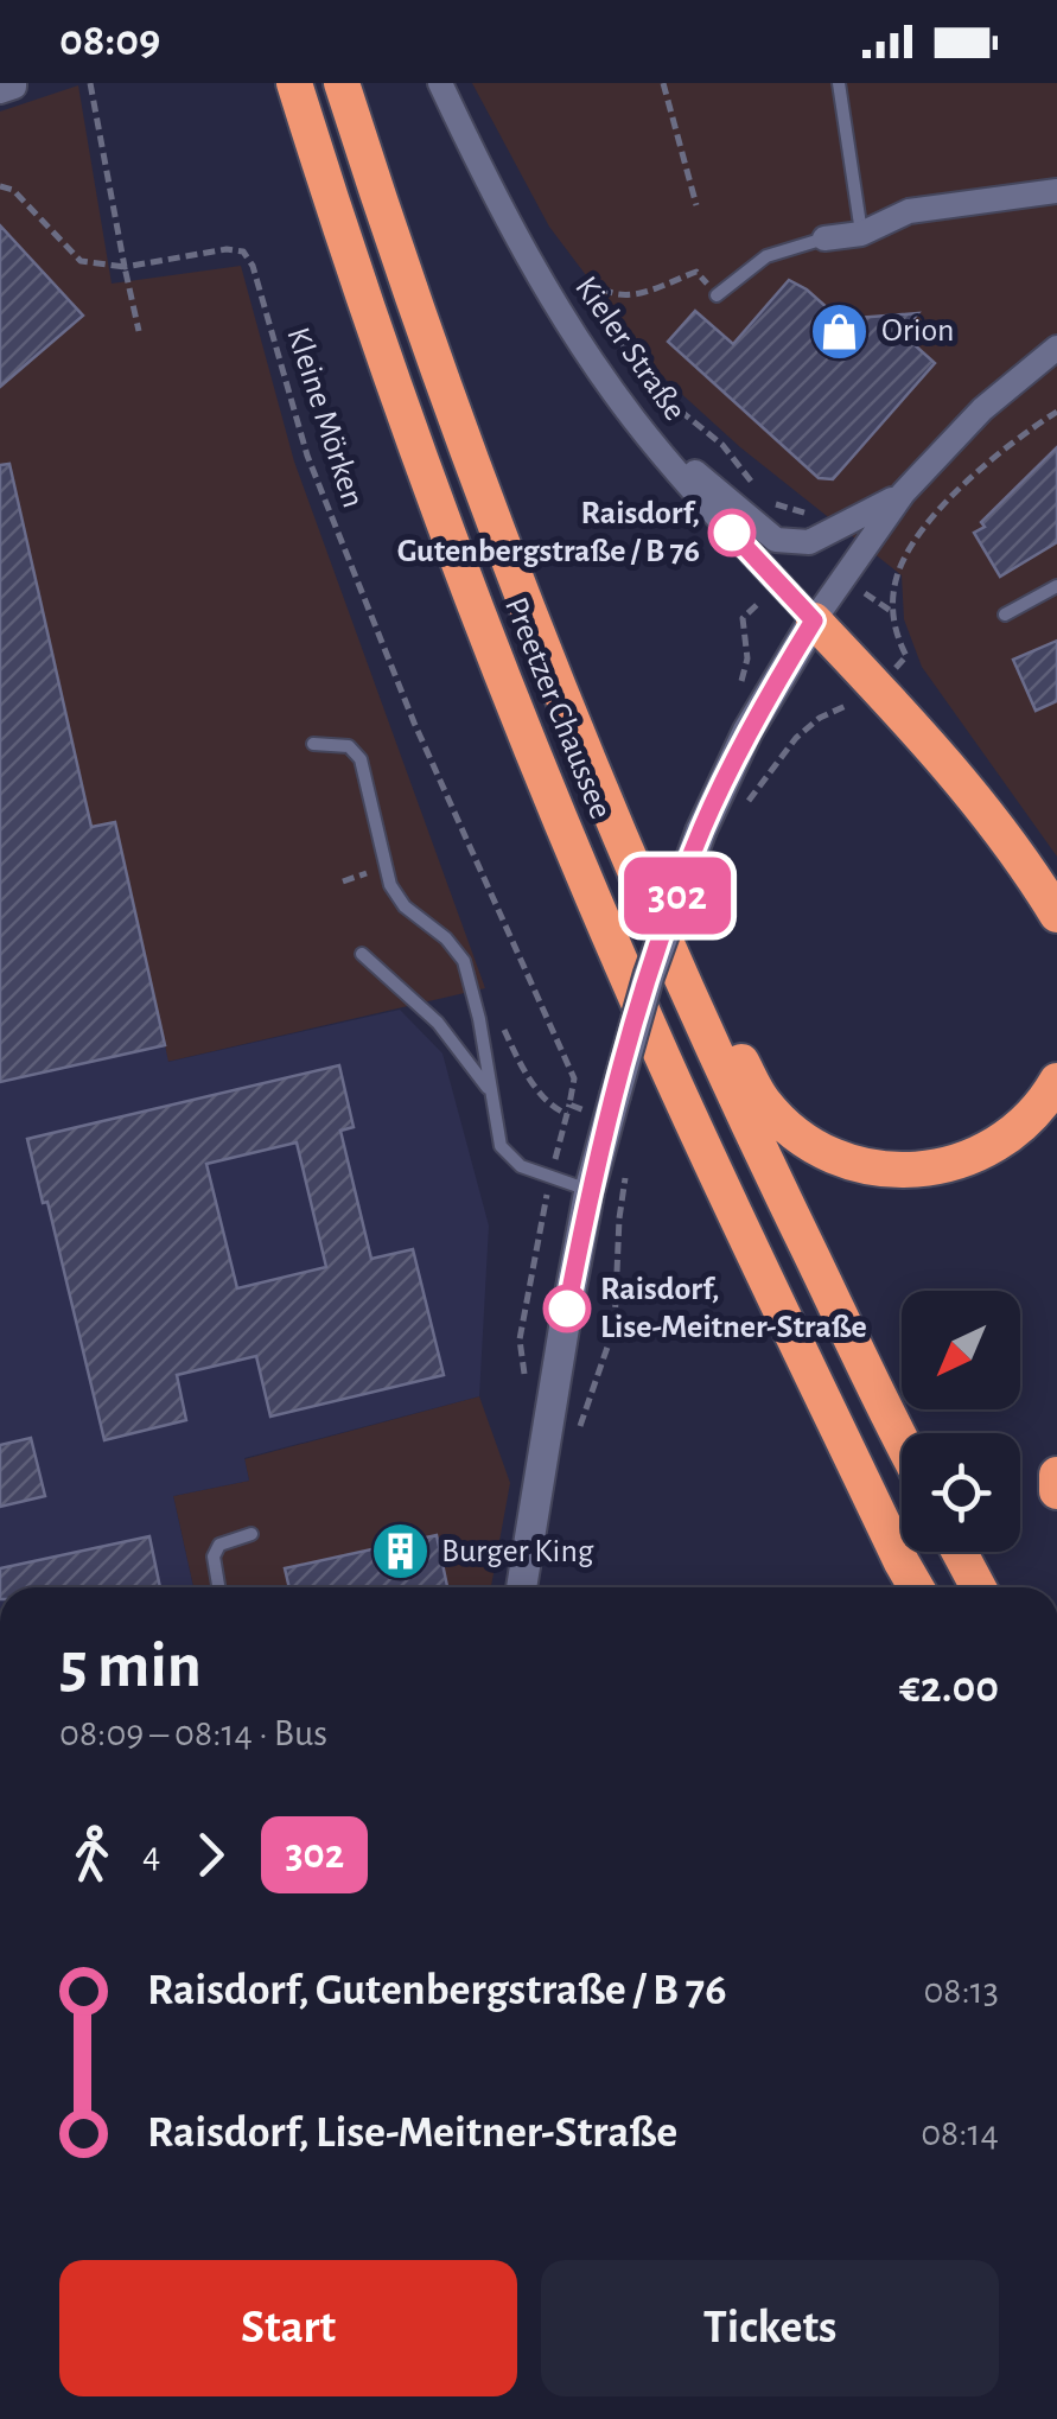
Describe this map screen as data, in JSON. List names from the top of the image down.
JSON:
{
  "streets": {
    "highway": ["Preetzer Chaussee"],
    "street": ["Kieler Straße"],
    "path": ["Kleine Mörken"]
  },
  "places": {
    "shop": ["Orion"],
    "other": ["Raisdorf, Gutenbergstraße / B 76", "Raisdorf, Lise-Meitner-Straße"],
    "building": ["Burger King"]
  },
  "lines": ["bus line 302"],
  "north": "bottom left",
  "page": {
    "status": "08:09",
    "on_map": "302",
    "heading": ["5 min", "08:09 – 08:14 · Bus", "€2.00"],
    "legs": ["4", "302"],
    "list": [
      {
        "name": "Raisdorf, Gutenbergstraße / B 76",
        "value": "08:13"
      },
      {
        "name": "Raisdorf, Lise-Meitner-Straße",
        "value": "08:14"
      }
    ],
    "buttons": ["Start", "Tickets"]
  }
}
